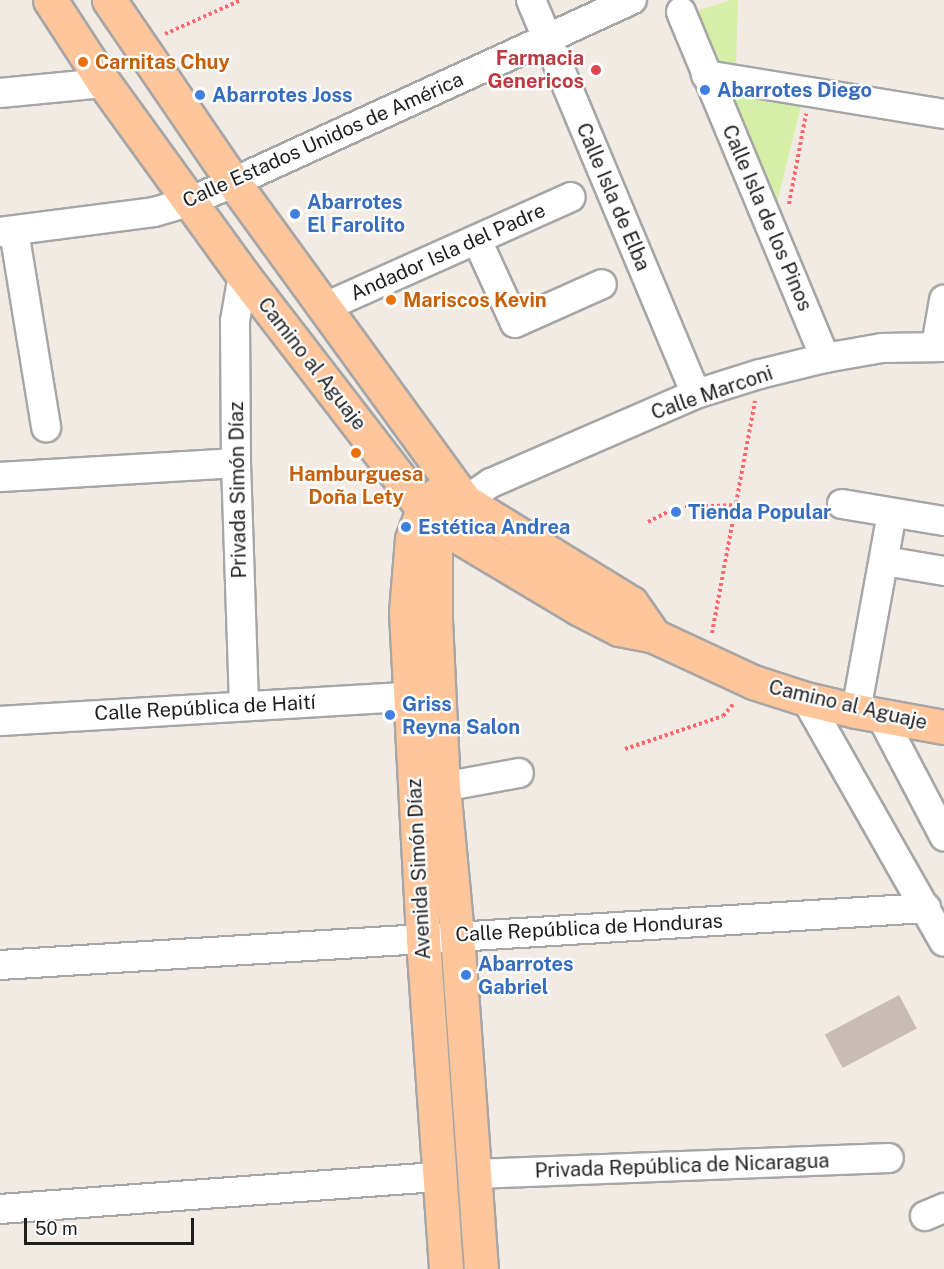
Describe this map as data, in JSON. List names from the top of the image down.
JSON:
{
  "streets": {
    "main road": ["Camino al Aguaje", "Avenida Simón Díaz"],
    "street": [
      "Calle Estados Unidos de América",
      "Calle Isla de Elba",
      "Calle Isla de los Pinos",
      "Andador Isla del Padre",
      "Calle Marconi",
      "Privada Simón Díaz",
      "Calle República de Haití",
      "Calle República de Honduras",
      "Privada República de Nicaragua"
    ]
  },
  "crossings": [
    ["Calle Estados Unidos de América", "Calle Isla de Elba"],
    ["Calle Estados Unidos de América", "Camino al Aguaje"],
    ["Calle Isla de Elba", "Calle Marconi"],
    ["Calle Isla de los Pinos", "Calle Marconi"],
    ["Andador Isla del Padre", "Camino al Aguaje"],
    ["Camino al Aguaje", "Calle Marconi"],
    ["Camino al Aguaje", "Privada Simón Díaz"],
    ["Camino al Aguaje", "Avenida Simón Díaz"],
    ["Calle Marconi", "Avenida Simón Díaz"],
    ["Privada Simón Díaz", "Calle República de Haití"],
    ["Calle República de Haití", "Avenida Simón Díaz"],
    ["Avenida Simón Díaz", "Calle República de Honduras"],
    ["Avenida Simón Díaz", "Privada República de Nicaragua"]
  ],
  "places": [
    "Carnitas Chuy",
    "Farmacia Genericos",
    "Abarrotes Diego",
    "Abarrotes Joss",
    "Abarrotes El Farolito",
    "Mariscos Kevin",
    "Hamburguesa Doña Lety",
    "Tienda Popular",
    "Estética Andrea",
    "Griss Reyna Salon",
    "Abarrotes Gabriel"
  ],
  "scale_bar": "50 m"
}
